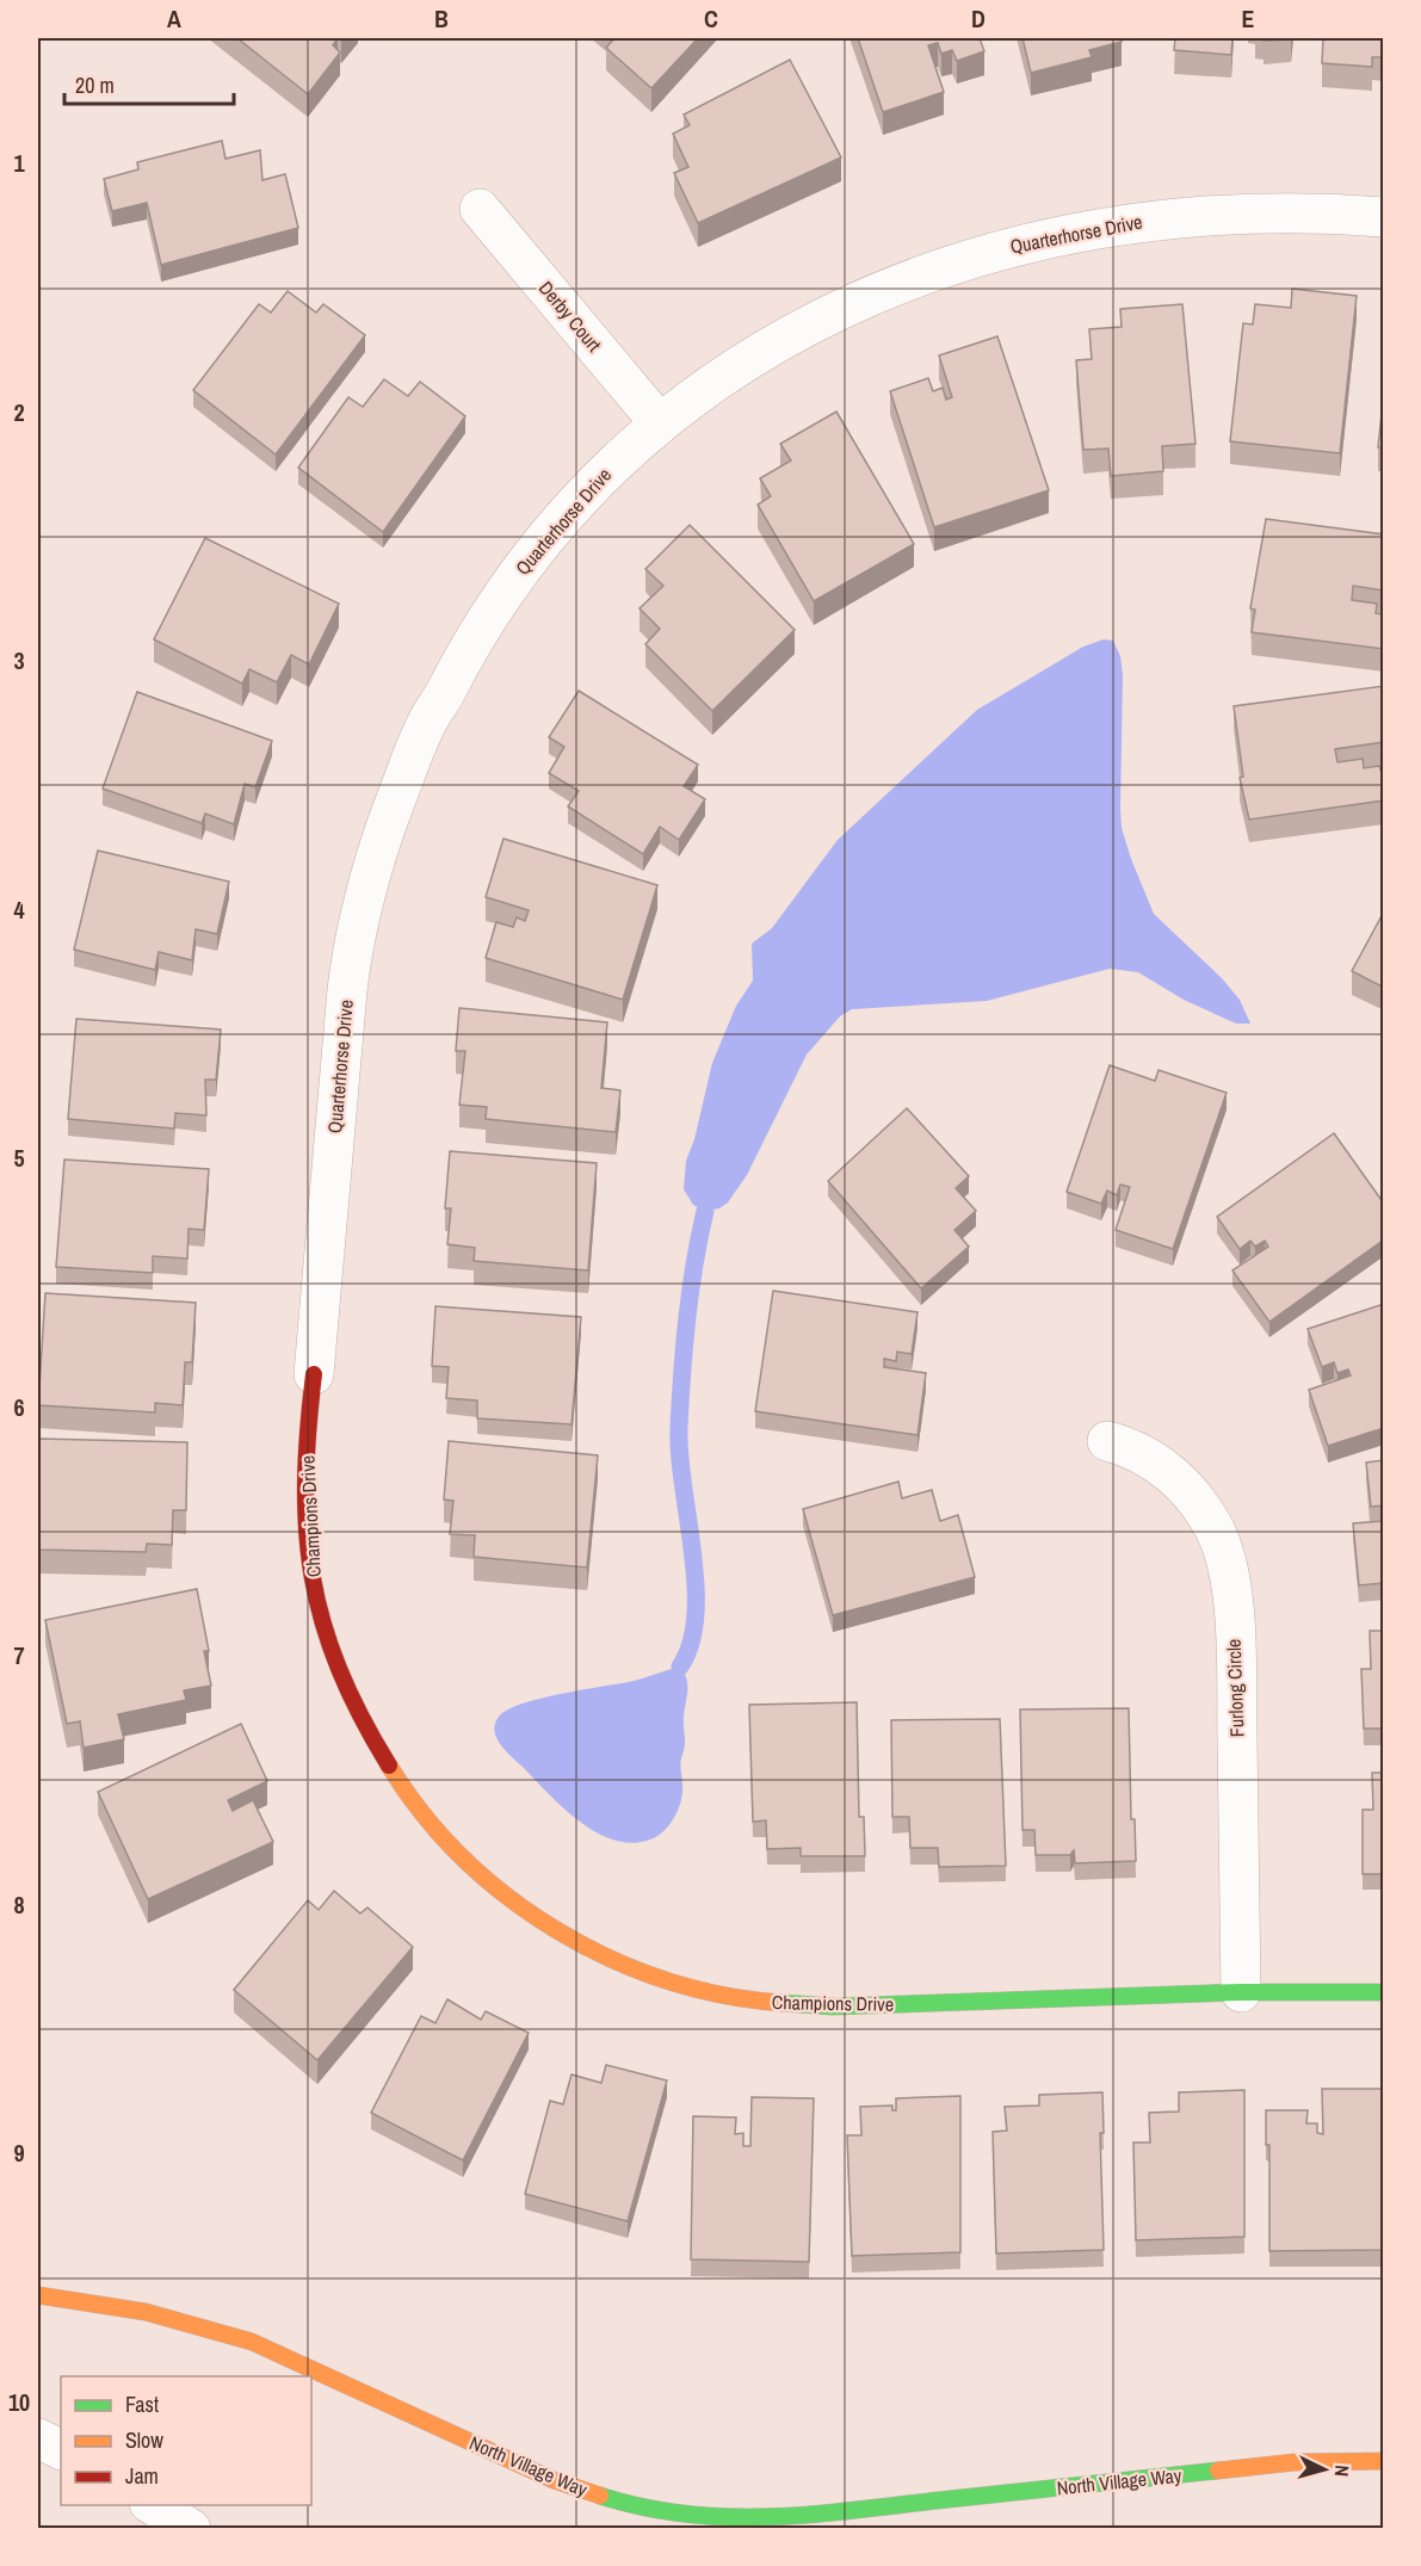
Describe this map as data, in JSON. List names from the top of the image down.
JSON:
{
  "streets": {
    "street": [
      "Quarterhorse Drive",
      "Derby Court",
      "Champions Drive",
      "Furlong Circle",
      "North Village Way"
    ]
  },
  "crossings": [
    ["Quarterhorse Drive", "Derby Court"],
    ["Quarterhorse Drive", "Champions Drive"],
    ["Champions Drive", "Furlong Circle"]
  ],
  "legend": ["Fast", "Slow", "Jam"],
  "scale_bar": "20 m",
  "north": "right",
  "grid": {
    "columns": [
      "A",
      "B",
      "C",
      "D",
      "E"
    ],
    "rows": [
      "1",
      "2",
      "3",
      "4",
      "5",
      "6",
      "7",
      "8",
      "9",
      "10"
    ]
  }
}
